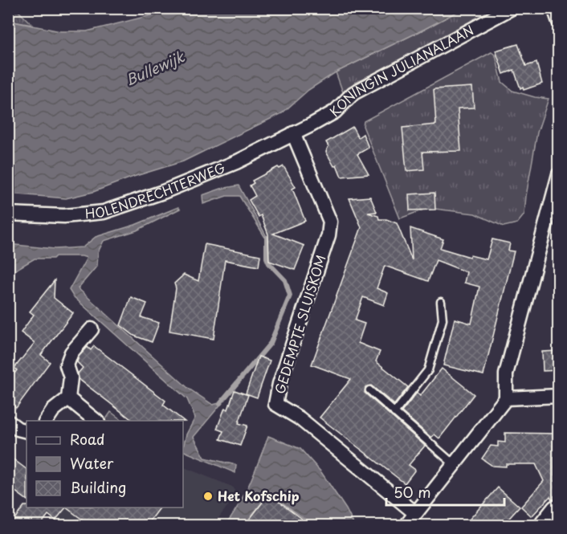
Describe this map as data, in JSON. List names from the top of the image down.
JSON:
{
  "streets": {
    "street": ["KONINGIN JULIANALAAN", "HOLENDRECHTERWEG", "GEDEMPTE SLUISKOM"]
  },
  "crossings": [
    ["KONINGIN JULIANALAAN", "HOLENDRECHTERWEG"],
    ["KONINGIN JULIANALAAN", "GEDEMPTE SLUISKOM"],
    ["HOLENDRECHTERWEG", "GEDEMPTE SLUISKOM"]
  ],
  "water": ["Bullewijk"],
  "places": ["Het Kofschip"],
  "legend": ["Road", "Water", "Building"],
  "scale_bar": "50 m"
}
